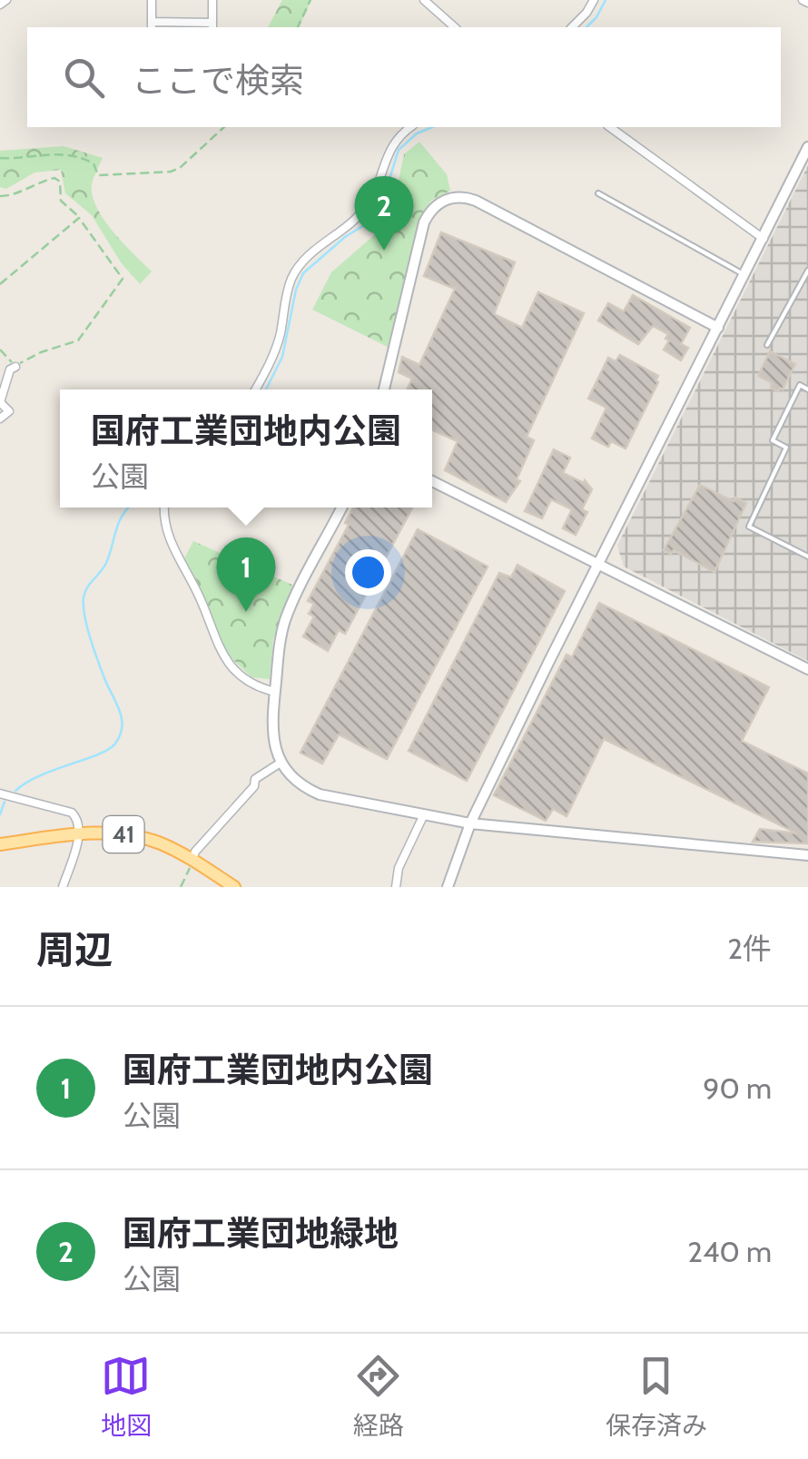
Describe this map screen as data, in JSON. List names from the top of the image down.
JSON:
{
  "streets": {
    "main road": ["41"]
  },
  "page": {
    "search": "ここで検索",
    "pins": ["2", "1"],
    "popup": ["国府工業団地内公園", "公園"],
    "heading": ["周辺", "2件"],
    "list": [
      {
        "mark": "1",
        "name": "国府工業団地内公園",
        "note": "公園",
        "value": "90 m"
      },
      {
        "mark": "2",
        "name": "国府工業団地緑地",
        "note": "公園",
        "value": "240 m"
      }
    ],
    "nav": ["地図", "経路", "保存済み"]
  }
}
